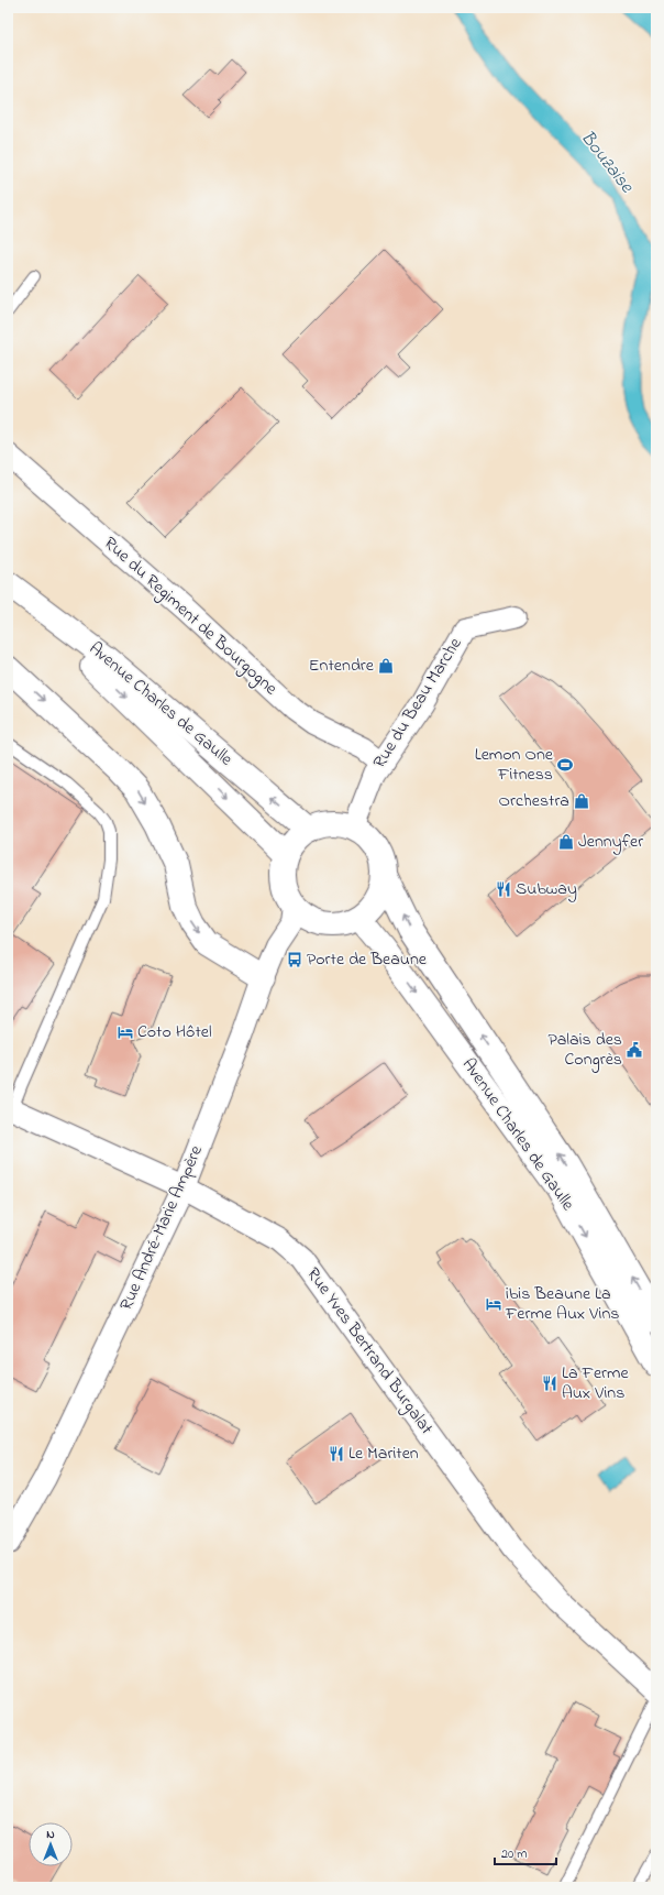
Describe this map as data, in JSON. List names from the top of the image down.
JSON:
{
  "streets": {
    "main road": ["Avenue Charles de Gaulle"],
    "street": [
      "Rue du Regiment de Bourgogne",
      "Rue du Beau Marche",
      "Rue André-Marie Ampère",
      "Rue Yves Bertrand Burgalat"
    ]
  },
  "crossings": [
    ["Rue du Regiment de Bourgogne", "Rue du Beau Marche"],
    ["Rue du Beau Marche", "Avenue Charles de Gaulle"],
    ["Rue du Beau Marche", "Rue André-Marie Ampère"],
    ["Avenue Charles de Gaulle", "Rue André-Marie Ampère"],
    ["Rue André-Marie Ampère", "Rue Yves Bertrand Burgalat"]
  ],
  "water": ["Bouzaise"],
  "places": {
    "shop": ["Entendre", "Orchestra", "Jennyfer"],
    "sports": ["Lemon One Fitness"],
    "restaurant": ["Subway", "La Ferme Aux Vins", "Le Mariten"],
    "bus stop": ["Porte de Beaune"],
    "hotel": ["Coto Hôtel", "ibis Beaune La Ferme Aux Vins"],
    "public building": ["Palais des Congrès"]
  },
  "scale_bar": "20 m",
  "north": "top"
}
